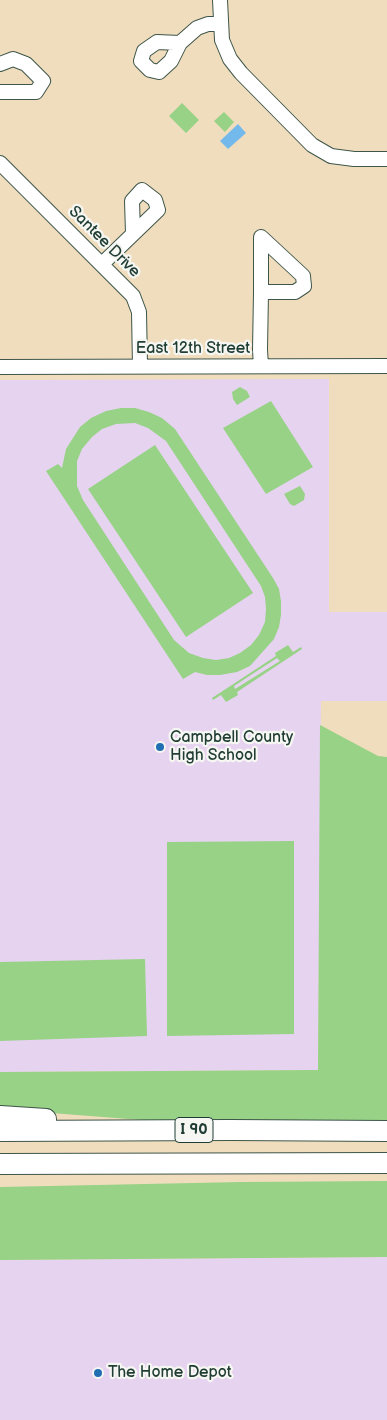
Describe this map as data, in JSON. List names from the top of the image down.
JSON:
{
  "streets": {
    "highway": ["I 90"],
    "street": ["Santee Drive", "East 12th Street"]
  },
  "crossings": [
    ["Santee Drive", "East 12th Street"]
  ],
  "places": ["Campbell County High School", "The Home Depot"]
}
